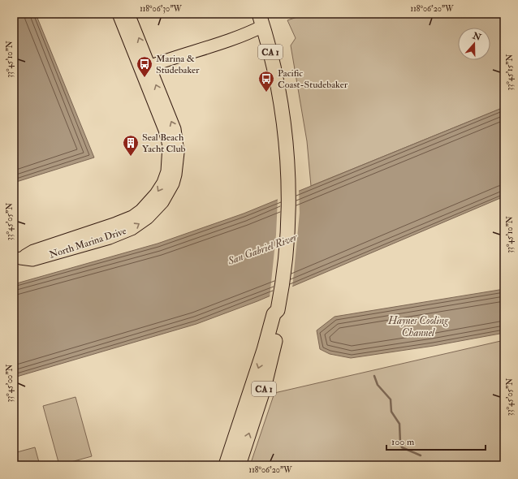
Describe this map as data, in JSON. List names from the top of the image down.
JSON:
{
  "streets": {
    "highway": ["CA 1"],
    "main road": ["North Marina Drive"]
  },
  "water": ["San Gabriel River", "Haynes Cooling Channel"],
  "places": {
    "bus stop": ["Marina & Studebaker", "Pacific Coast-Studebaker"],
    "building": ["Seal Beach Yacht Club"]
  },
  "scale_bar": "100 m",
  "north": "top",
  "coordinates": [
    "118°06'30\"W",
    "118°06'20\"W",
    "33°45'10\"N",
    "33°45'15\"N",
    "33°45'05\"N",
    "33°45'00\"N"
  ]
}
